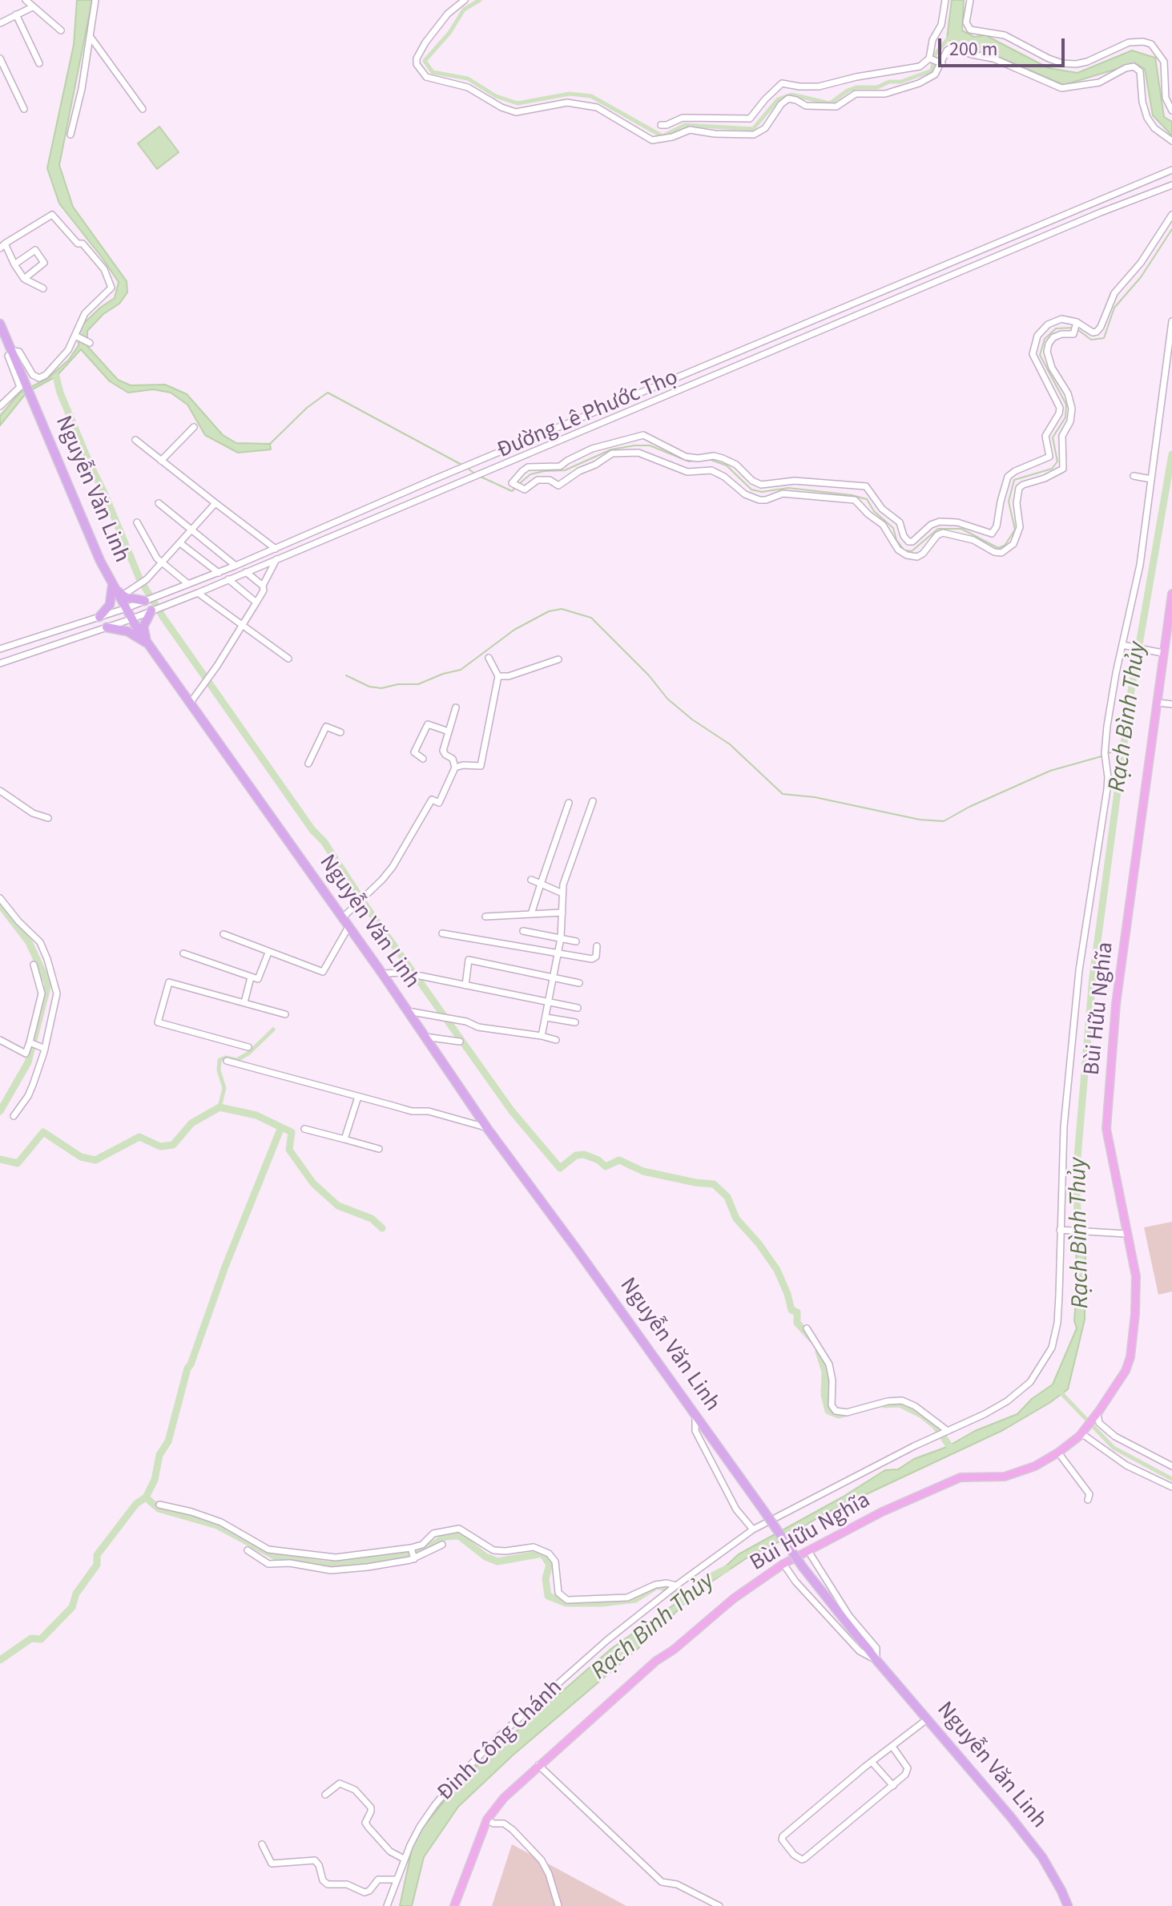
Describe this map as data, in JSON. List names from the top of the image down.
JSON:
{
  "streets": {
    "highway": ["Nguyễn Văn Linh"],
    "main road": ["Bùi Hữu Nghĩa"],
    "street": ["Đường Lê Phước Thọ", "Đinh Công Chánh"]
  },
  "crossings": [
    ["Đường Lê Phước Thọ", "Nguyễn Văn Linh"]
  ],
  "water": ["Rạch Bình Thủy"],
  "scale_bar": "200 m"
}
